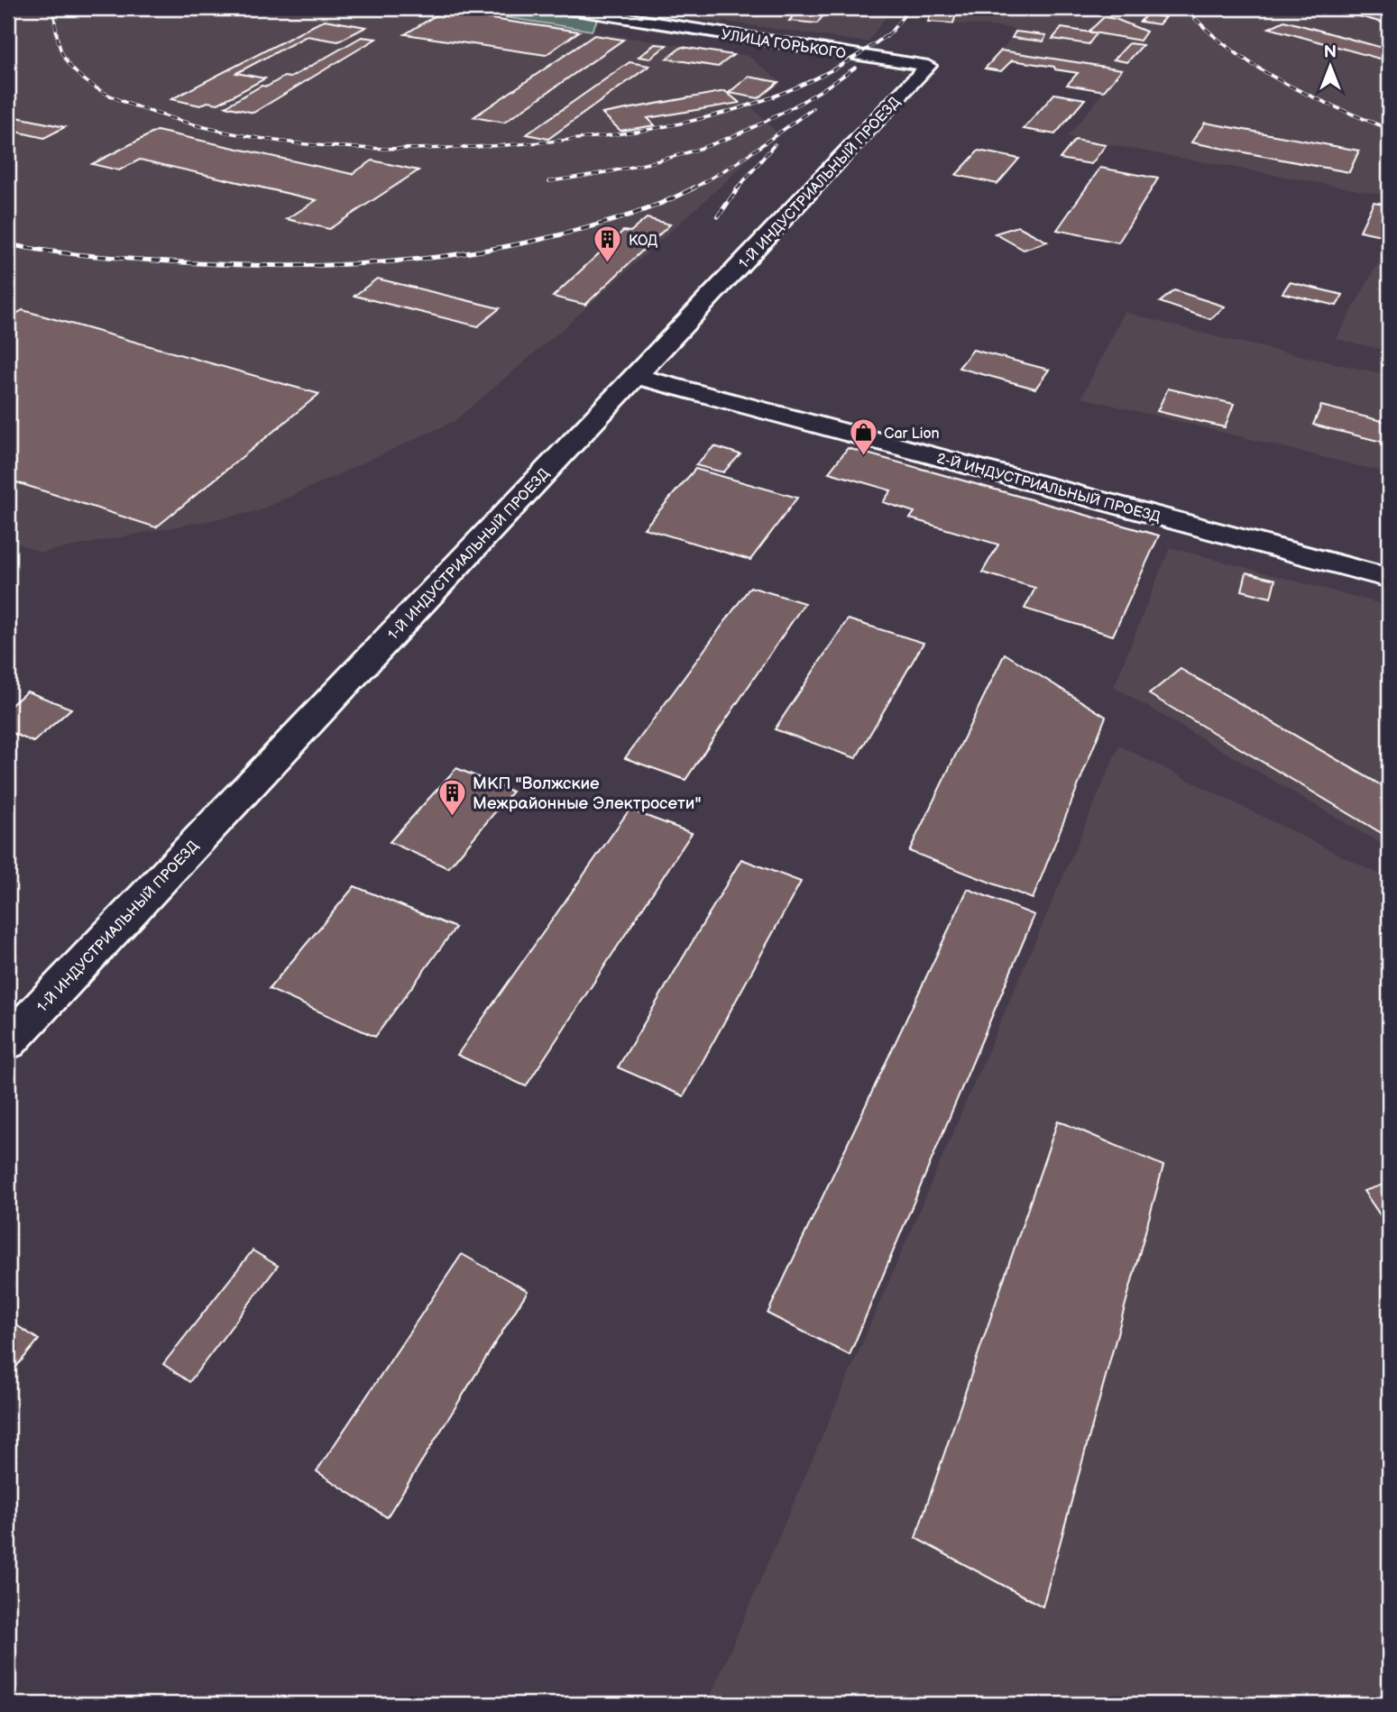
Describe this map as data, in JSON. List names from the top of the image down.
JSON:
{
  "streets": {
    "street": ["УЛИЦА ГОРЬКОГО", "1-Й ИНДУСТРИАЛЬНЫЙ ПРОЕЗД", "2-Й ИНДУСТРИАЛЬНЫЙ ПРОЕЗД"]
  },
  "crossings": [
    ["УЛИЦА ГОРЬКОГО", "1-Й ИНДУСТРИАЛЬНЫЙ ПРОЕЗД"],
    ["1-Й ИНДУСТРИАЛЬНЫЙ ПРОЕЗД", "2-Й ИНДУСТРИАЛЬНЫЙ ПРОЕЗД"]
  ],
  "places": {
    "building": ["КОД", "МКП \"Волжские Межрайонные Электросети\""],
    "shop": ["Car Lion"]
  },
  "north": "top"
}
